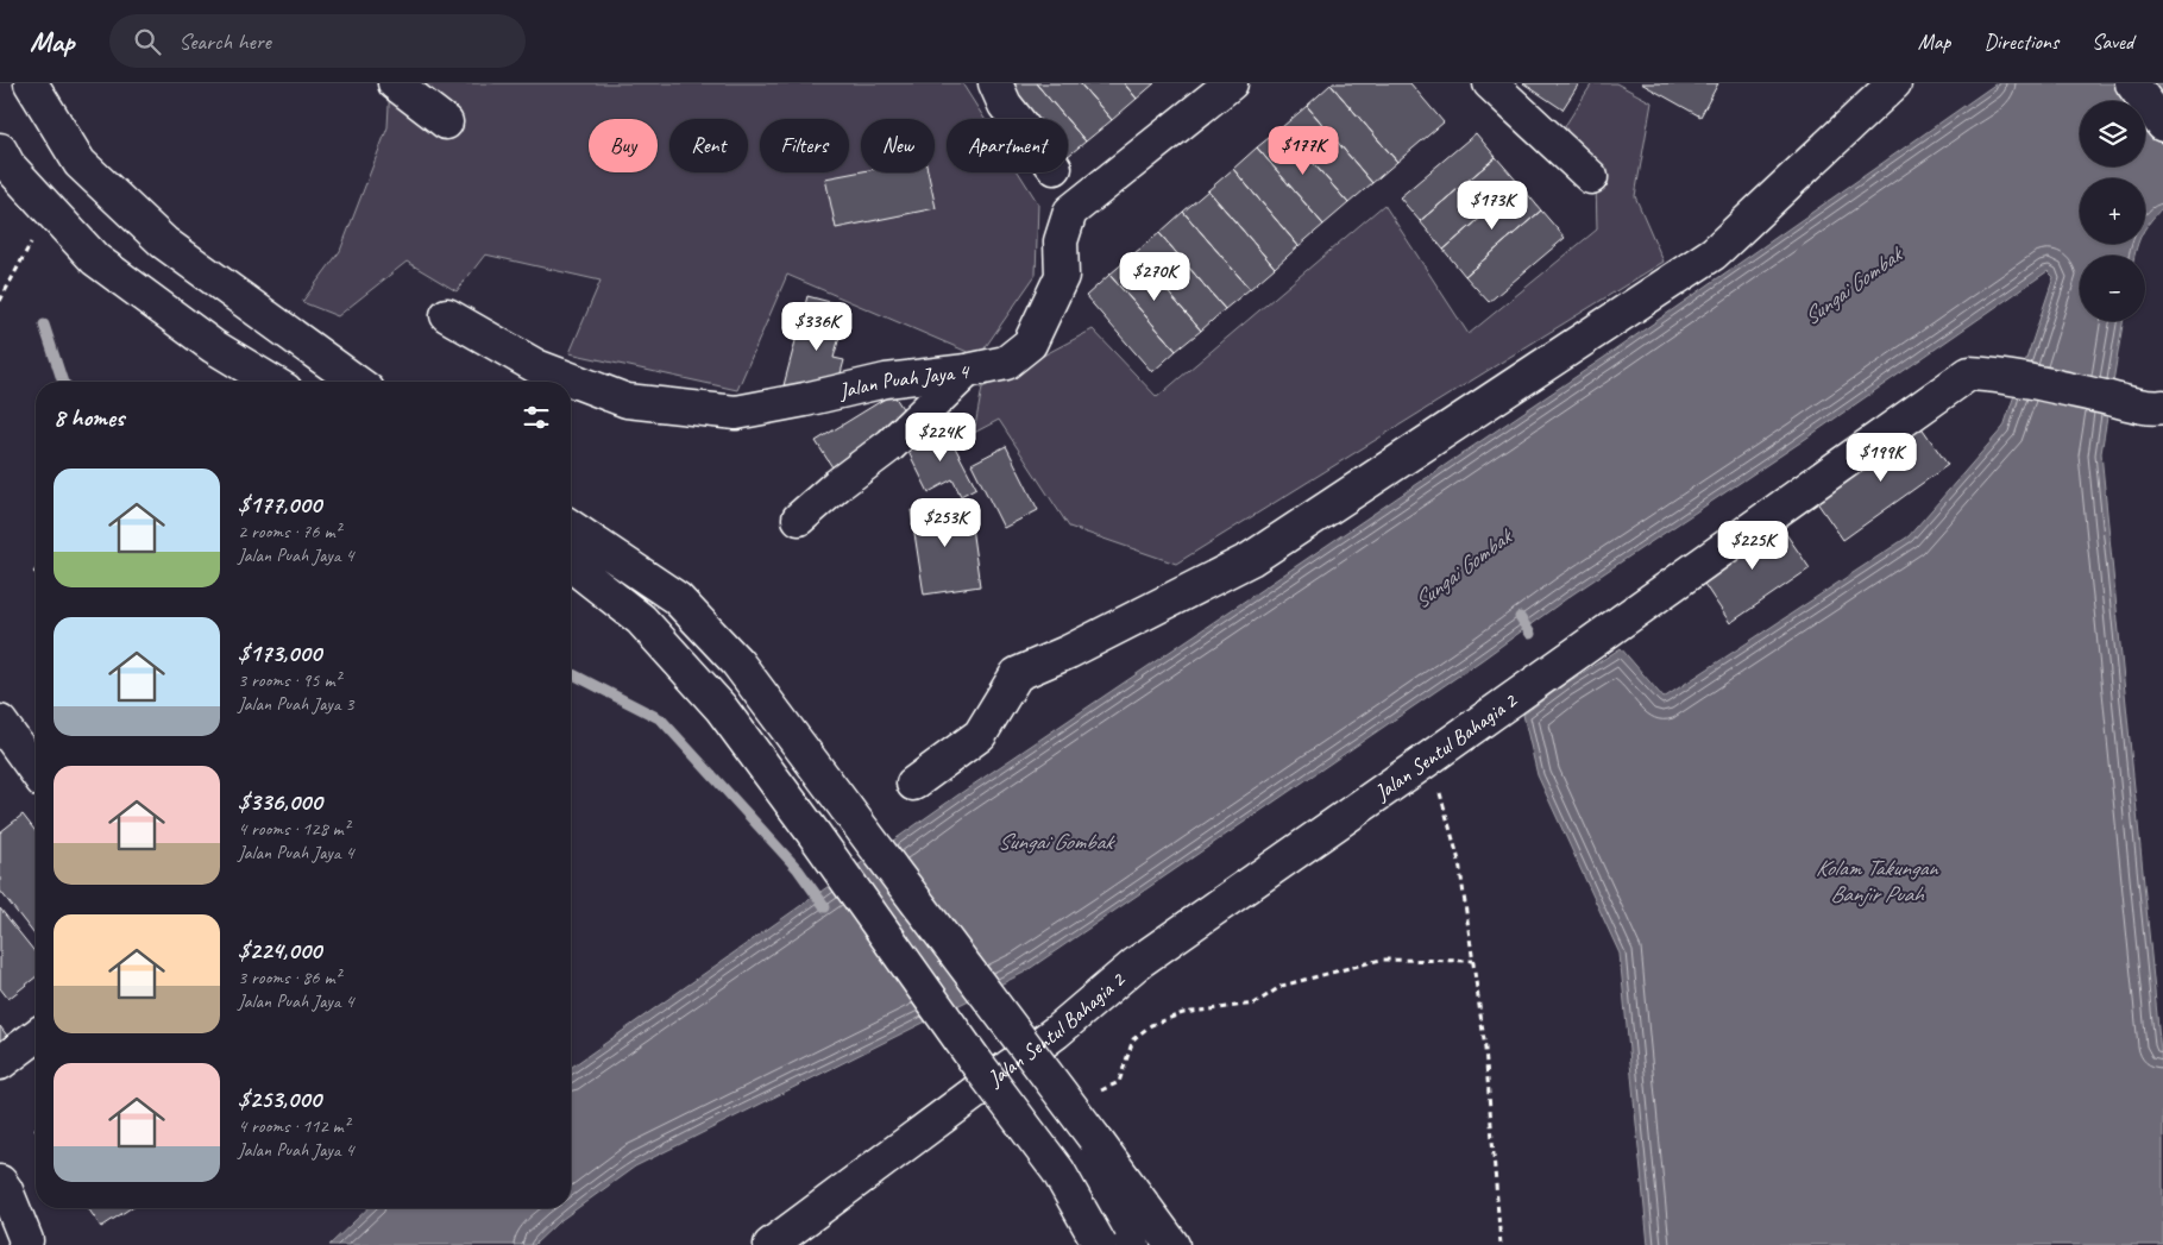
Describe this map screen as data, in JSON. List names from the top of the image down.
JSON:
{
  "streets": {
    "main road": ["Jalan Puah Jaya 4", "Jalan Sentul Bahagia 2"]
  },
  "water": ["Sungai Gombak", "Kolam Takungan Banjir Puah"],
  "page": {
    "header": "Map",
    "search": "Search here",
    "nav": ["Map", "Directions", "Saved"],
    "map_buttons": ["+", "−"],
    "chip": [
      "Buy",
      "Rent",
      "Filters",
      "New",
      "Apartment"
    ],
    "price": [
      "$177K",
      "$173K",
      "$270K",
      "$336K",
      "$224K",
      "$199K",
      "$253K",
      "$225K"
    ],
    "heading": "8 homes",
    "list": [
      {
        "name": "$177,000",
        "note": "2 rooms · 76 m² · Jalan Puah Jaya 4"
      },
      {
        "name": "$173,000",
        "note": "3 rooms · 95 m² · Jalan Puah Jaya 3"
      },
      {
        "name": "$336,000",
        "note": "4 rooms · 128 m² · Jalan Puah Jaya 4"
      },
      {
        "name": "$224,000",
        "note": "3 rooms · 86 m² · Jalan Puah Jaya 4"
      },
      {
        "name": "$253,000",
        "note": "4 rooms · 112 m² · Jalan Puah Jaya 4"
      }
    ]
  }
}
